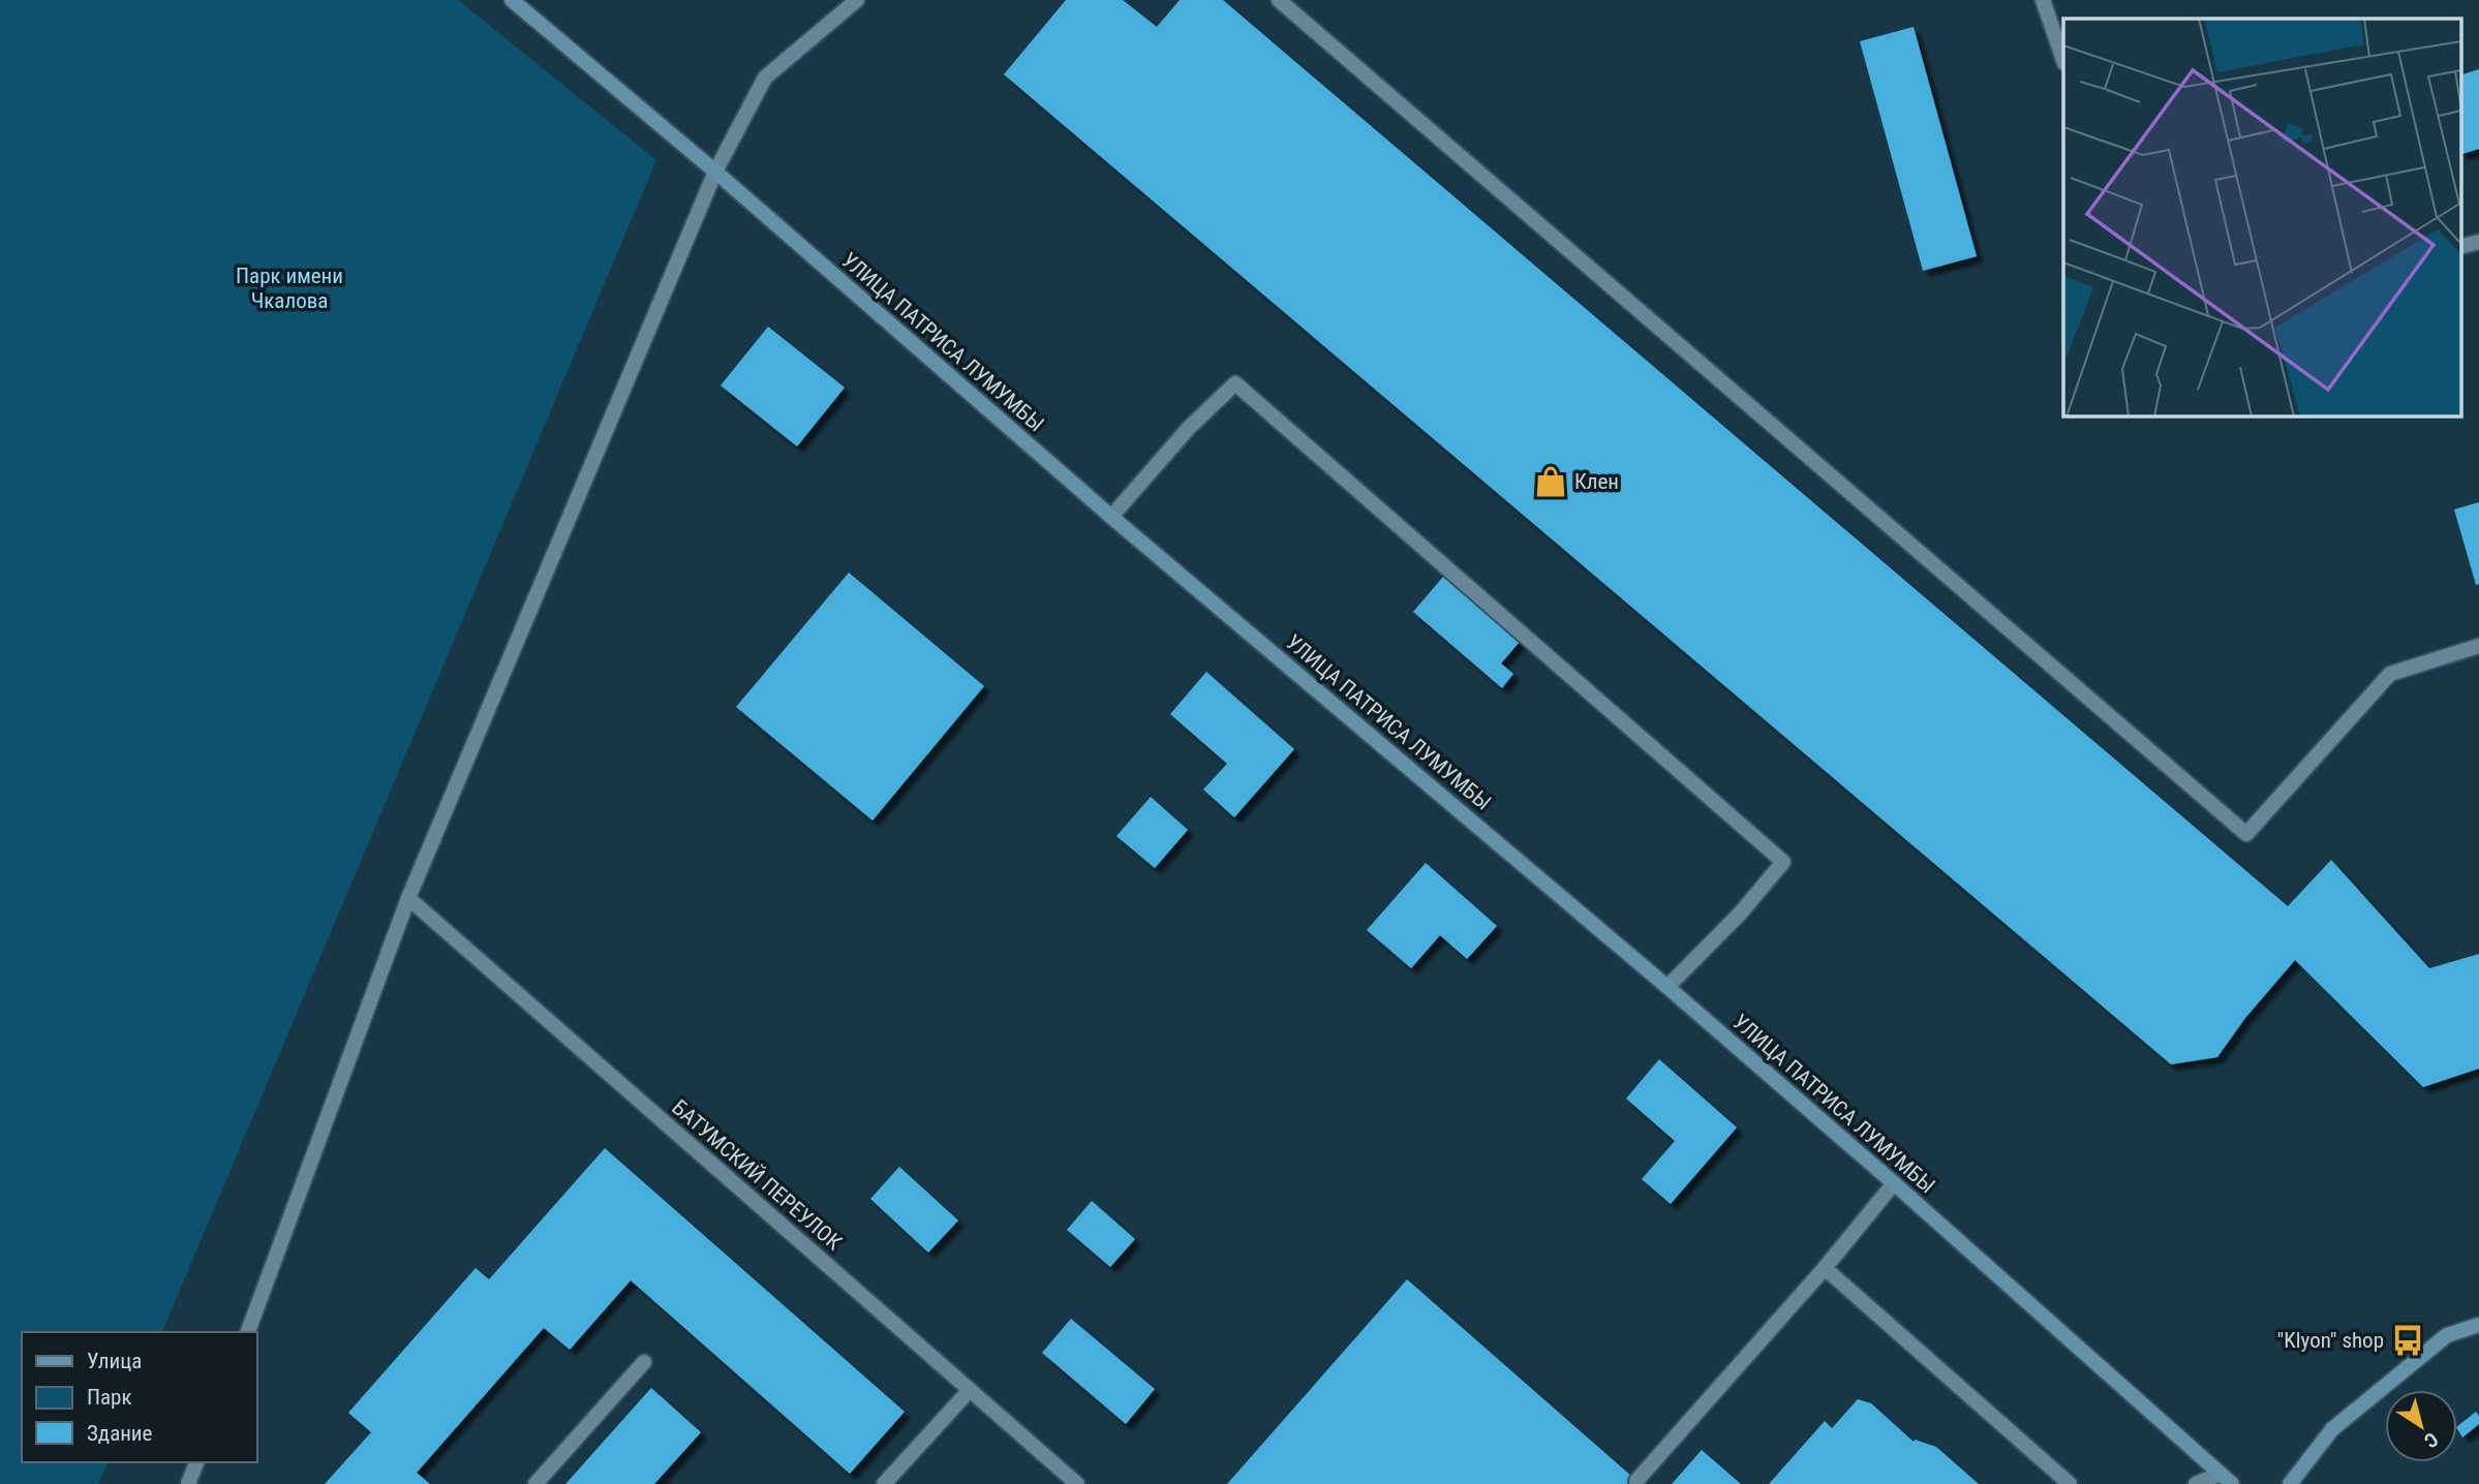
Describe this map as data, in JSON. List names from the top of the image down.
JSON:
{
  "streets": {
    "street": ["УЛИЦА ПАТРИСА ЛУМУМБЫ", "БАТУМСКИЙ ПЕРЕУЛОК"]
  },
  "parks": ["Парк имени Чкалова"],
  "places": {
    "shop": ["Клен"],
    "bus stop": ["\"Klyon\" shop"]
  },
  "legend": ["Улица", "Парк", "Здание"],
  "north": "bottom right"
}
